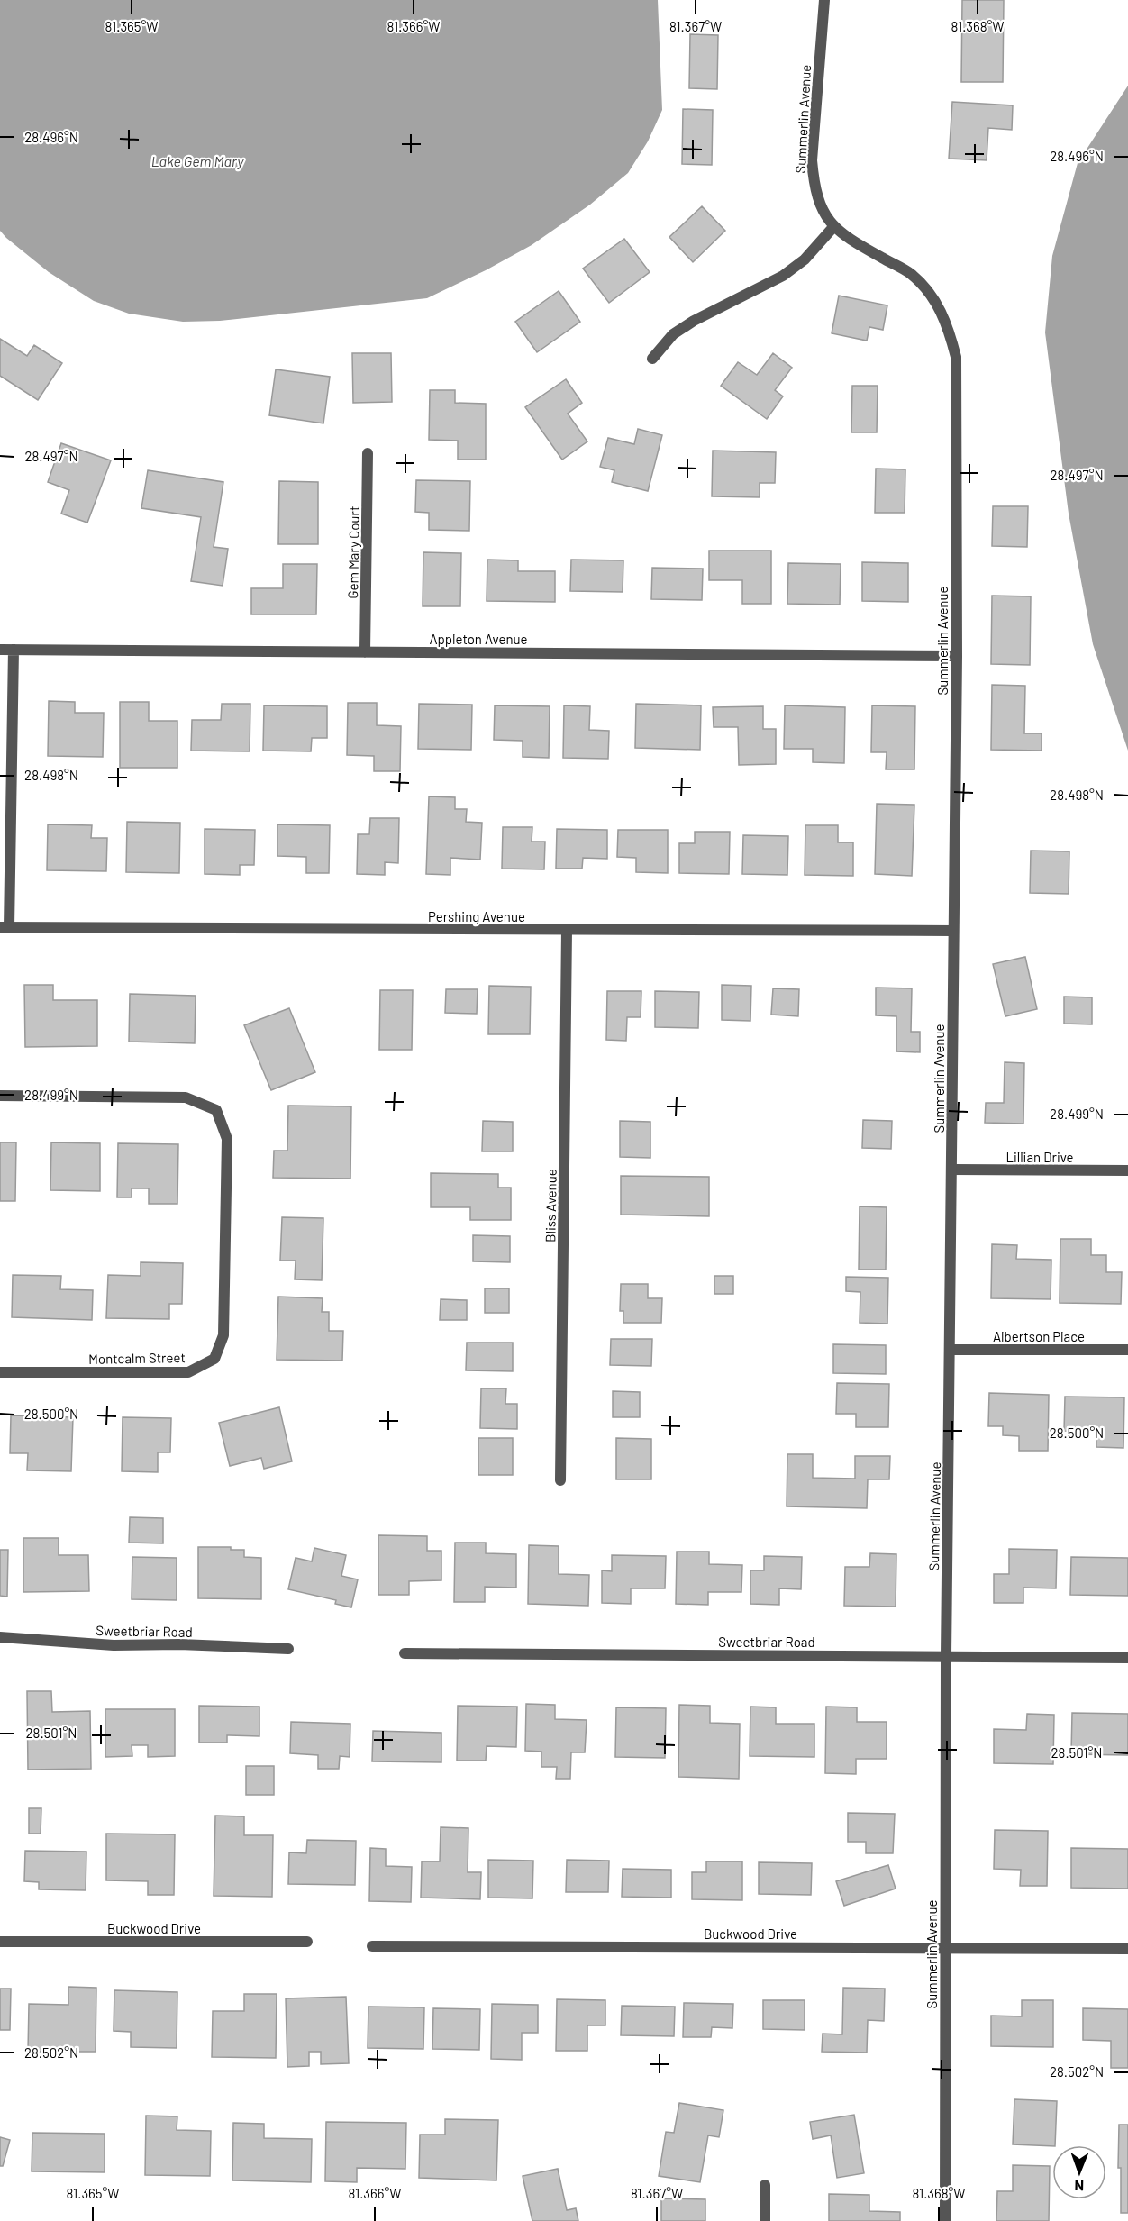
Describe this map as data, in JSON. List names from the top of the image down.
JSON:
{
  "streets": {
    "street": [
      "Summerlin Avenue",
      "Gem Mary Court",
      "Appleton Avenue",
      "Pershing Avenue",
      "Lillian Drive",
      "Bliss Avenue",
      "Albertson Place",
      "Montcalm Street",
      "Sweetbriar Road",
      "Buckwood Drive"
    ]
  },
  "crossings": [
    ["Summerlin Avenue", "Appleton Avenue"],
    ["Summerlin Avenue", "Pershing Avenue"],
    ["Summerlin Avenue", "Lillian Drive"],
    ["Summerlin Avenue", "Albertson Place"],
    ["Summerlin Avenue", "Sweetbriar Road"],
    ["Summerlin Avenue", "Buckwood Drive"],
    ["Gem Mary Court", "Appleton Avenue"],
    ["Pershing Avenue", "Bliss Avenue"]
  ],
  "water": ["Lake Gem Mary"],
  "north": "bottom",
  "coordinates": [
    "81.365°W",
    "81.366°W",
    "81.367°W",
    "81.368°W",
    "28.496°N",
    "28.497°N",
    "28.498°N",
    "28.499°N",
    "28.500°N",
    "28.501°N",
    "28.502°N"
  ]
}
